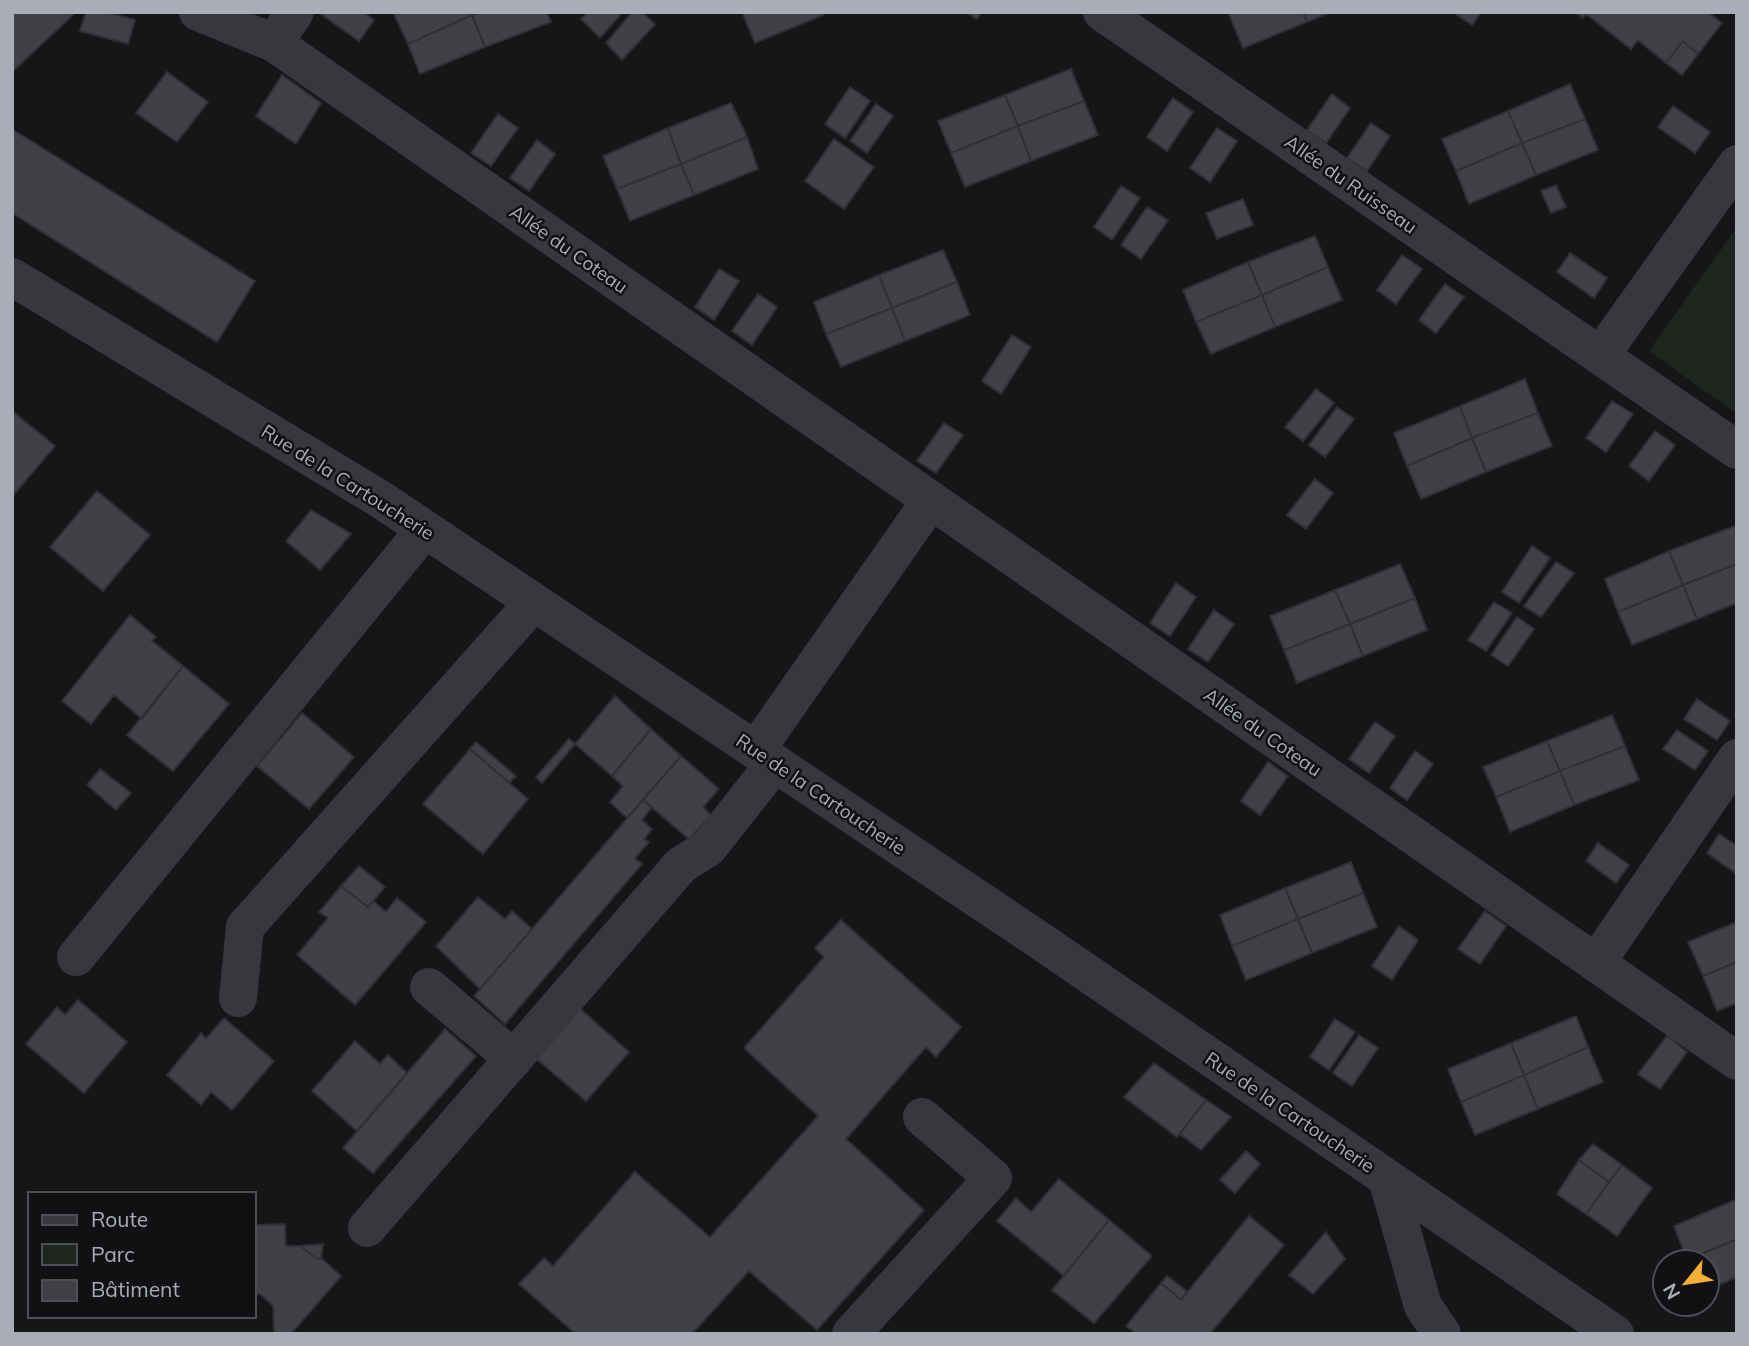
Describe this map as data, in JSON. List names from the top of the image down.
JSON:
{
  "streets": {
    "street": ["Allée du Ruisseau", "Allée du Coteau", "Rue de la Cartoucherie"]
  },
  "legend": ["Route", "Parc", "Bâtiment"],
  "north": "bottom left"
}
